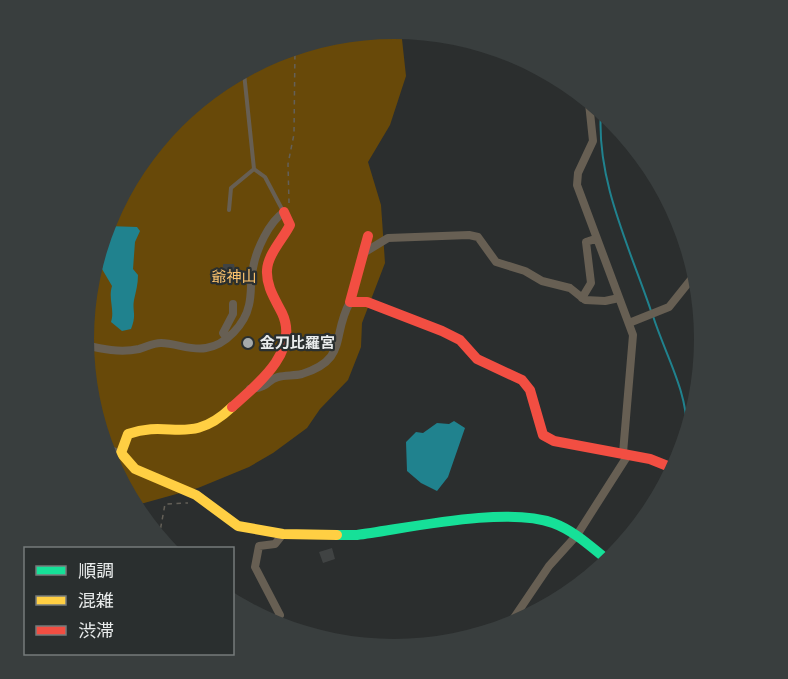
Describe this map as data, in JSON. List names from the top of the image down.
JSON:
{
  "parks": ["爺神山"],
  "places": ["金刀比羅宮"],
  "legend": ["順調", "混雑", "渋滞"]
}
